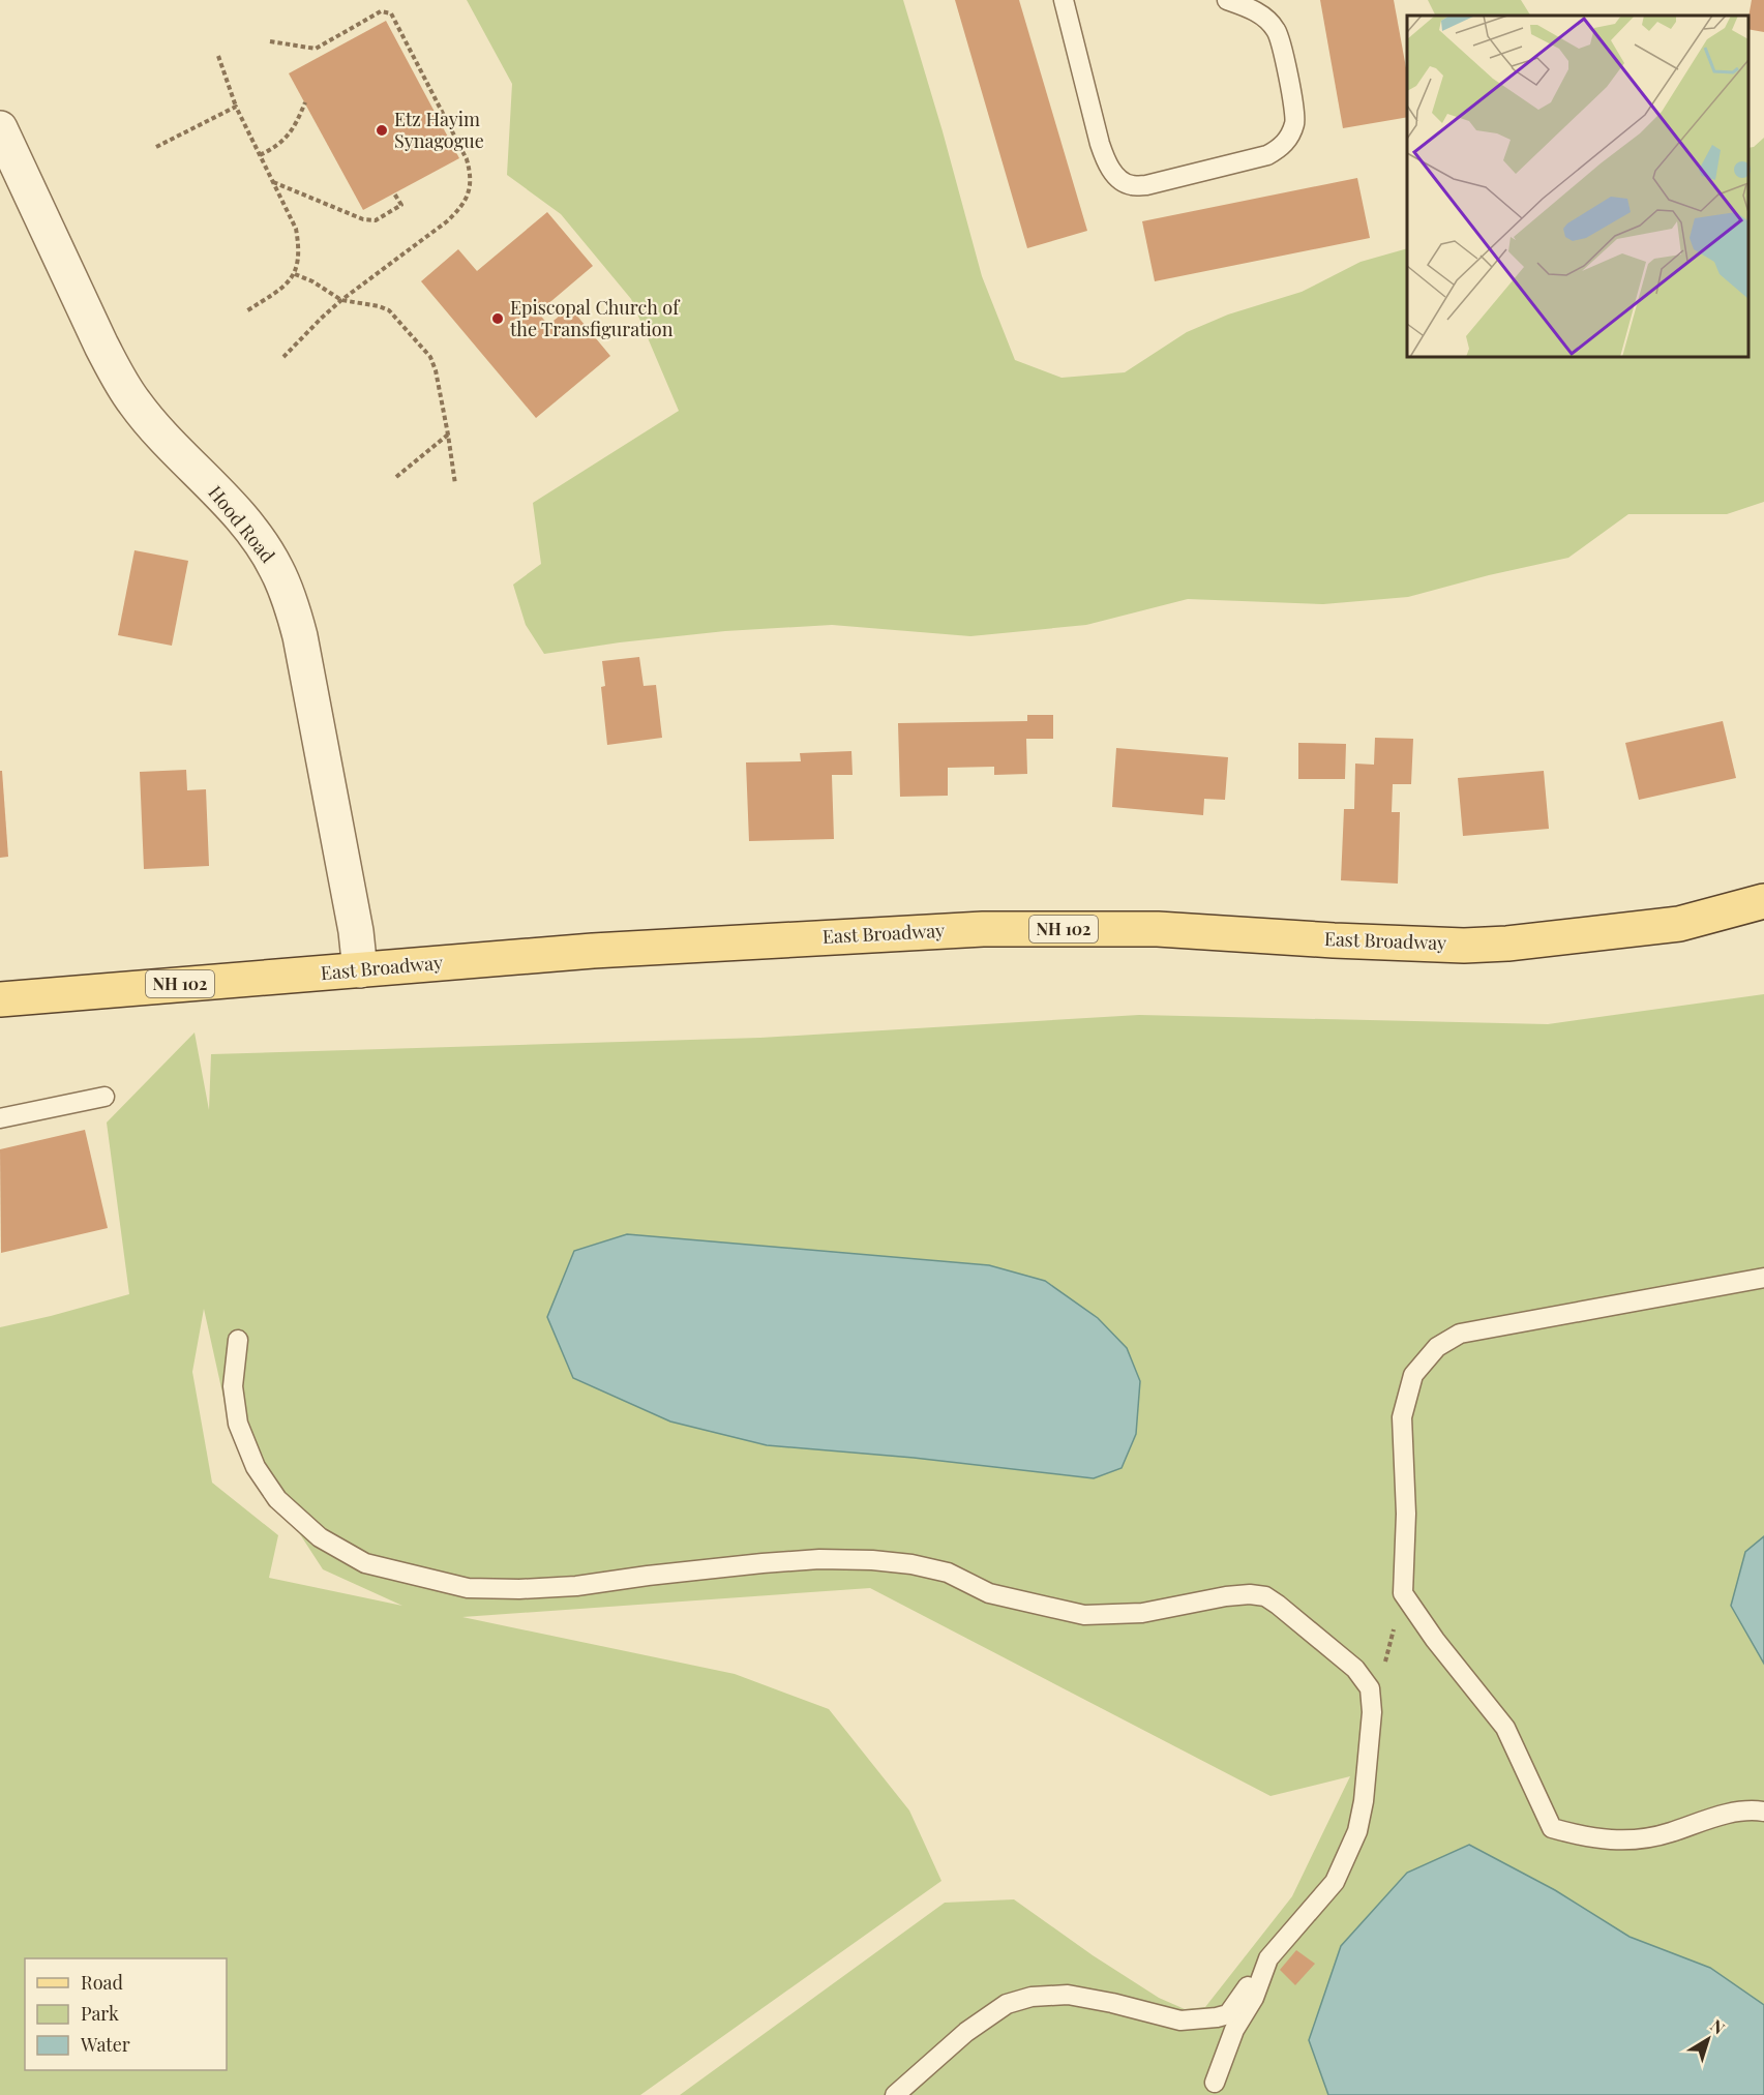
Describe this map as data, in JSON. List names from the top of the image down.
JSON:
{
  "streets": {
    "main road": ["NH 102", "East Broadway"],
    "street": ["Hood Road"]
  },
  "crossings": [
    ["Hood Road", "East Broadway"]
  ],
  "places": ["Etz Hayim Synagogue", "Episcopal Church of the Transfiguration"],
  "legend": ["Road", "Park", "Water"],
  "north": "top right"
}
